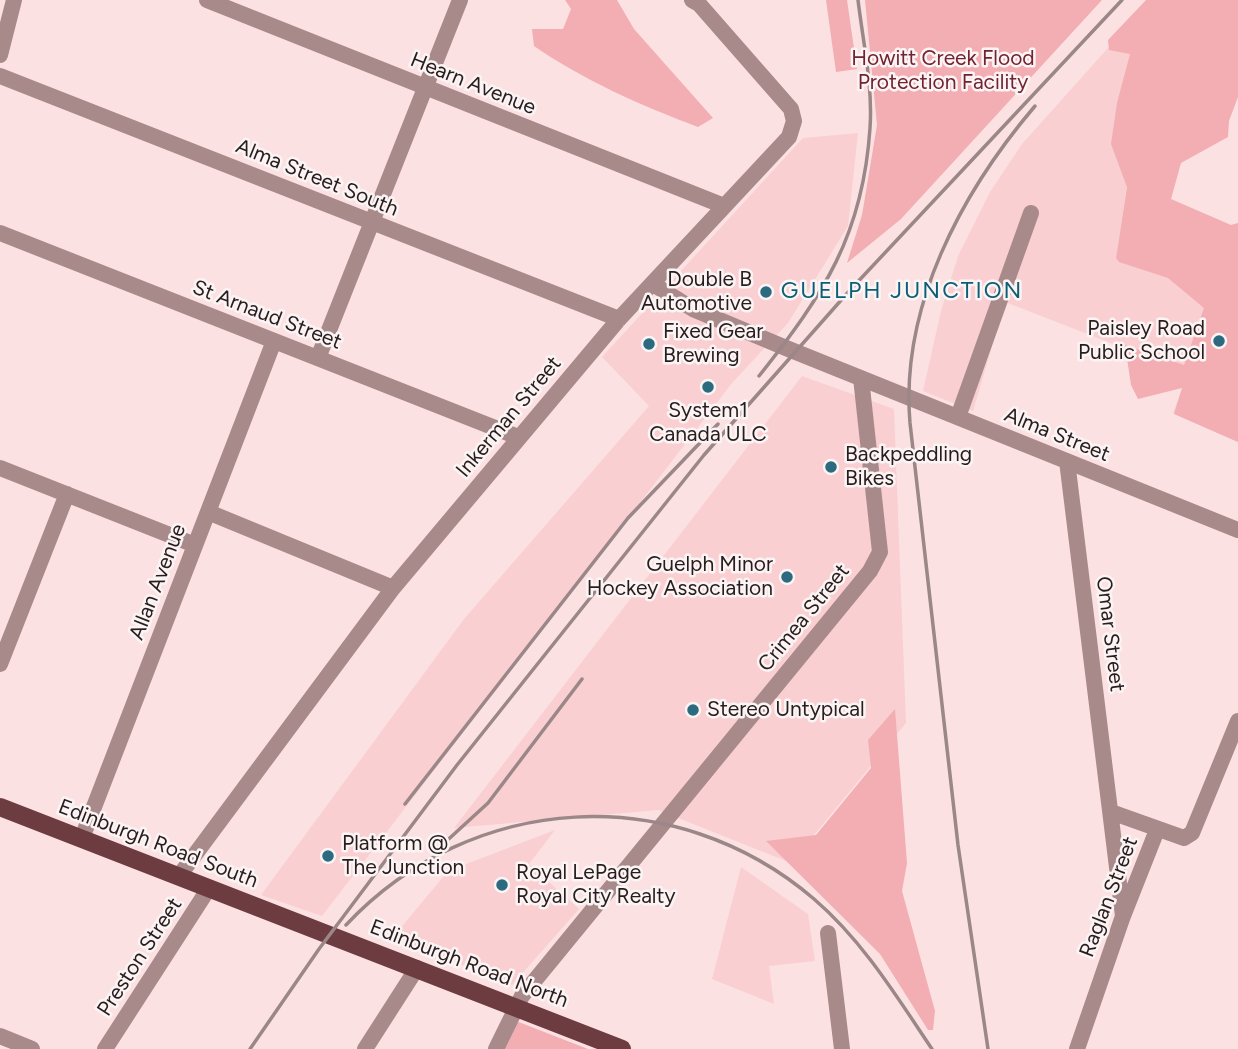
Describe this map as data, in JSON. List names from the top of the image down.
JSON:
{
  "streets": {
    "main road": ["Edinburgh Road South", "Edinburgh Road North"],
    "street": [
      "Hearn Avenue",
      "Alma Street South",
      "St Arnaud Street",
      "Inkerman Street",
      "Alma Street",
      "Allan Avenue",
      "Crimea Street",
      "Omar Street",
      "Raglan Street",
      "Preston Street"
    ]
  },
  "crossings": [
    ["Hearn Avenue", "Inkerman Street"],
    ["Alma Street South", "Inkerman Street"],
    ["St Arnaud Street", "Inkerman Street"],
    ["St Arnaud Street", "Allan Avenue"],
    ["Inkerman Street", "Edinburgh Road South"],
    ["Alma Street", "Crimea Street"],
    ["Alma Street", "Omar Street"],
    ["Allan Avenue", "Edinburgh Road South"],
    ["Crimea Street", "Edinburgh Road North"],
    ["Omar Street", "Raglan Street"],
    ["Edinburgh Road South", "Preston Street"],
    ["Edinburgh Road South", "Edinburgh Road North"]
  ],
  "districts": ["GUELPH JUNCTION"],
  "parks": ["Howitt Creek Flood Protection Facility"],
  "places": [
    "Double B Automotive",
    "Paisley Road Public School",
    "Fixed Gear Brewing",
    "System1 Canada ULC",
    "Backpeddling Bikes",
    "Guelph Minor Hockey Association",
    "Stereo Untypical",
    "Platform @ The Junction",
    "Royal LePage Royal City Realty"
  ]
}
